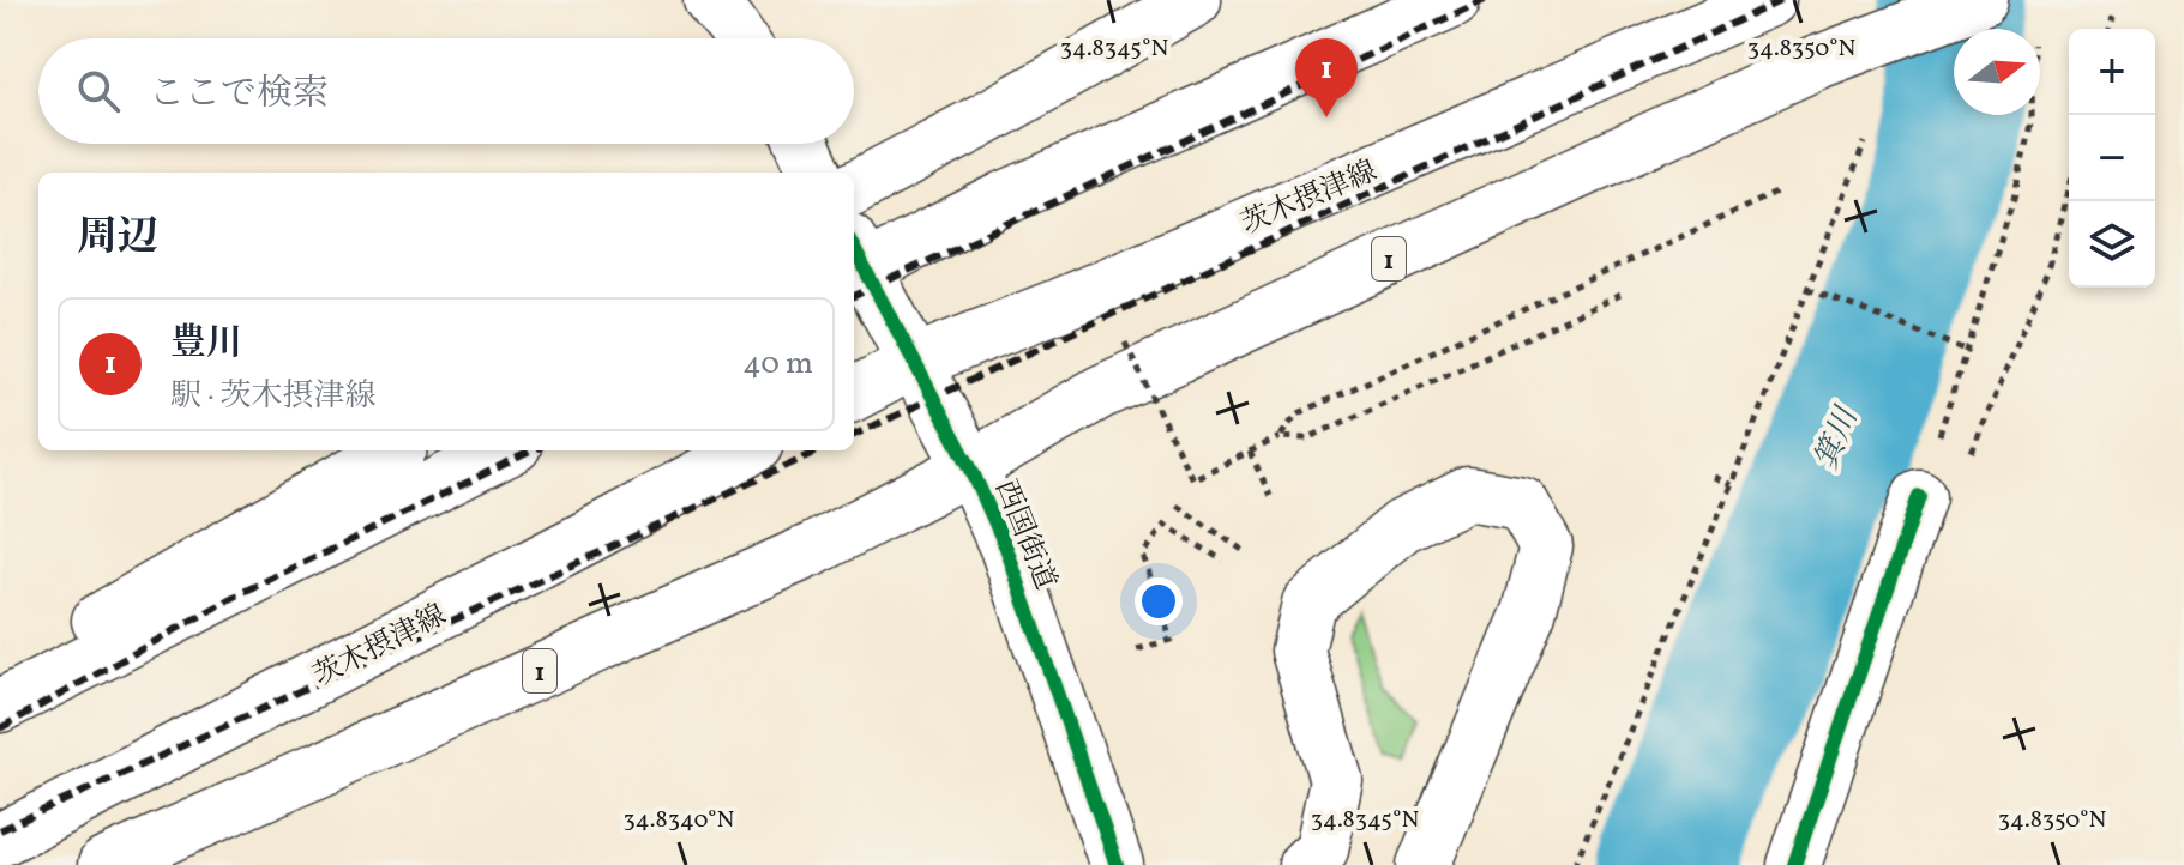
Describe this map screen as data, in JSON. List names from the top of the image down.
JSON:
{
  "streets": {
    "main road": ["茨木摂津線", "1", "西国街道"]
  },
  "crossings": [
    ["茨木摂津線", "西国街道"],
    ["1", "西国街道"]
  ],
  "water": ["箕川"],
  "north": "right",
  "page": {
    "map_buttons": ["+", "−"],
    "pins": "1",
    "search": "ここで検索",
    "heading": "周辺",
    "list": [
      {
        "mark": "1",
        "name": "豊川",
        "note": "駅 · 茨木摂津線",
        "value": "40 m"
      }
    ]
  },
  "coordinates": ["34.8345°N", "34.8350°N", "34.8340°N"]
}
